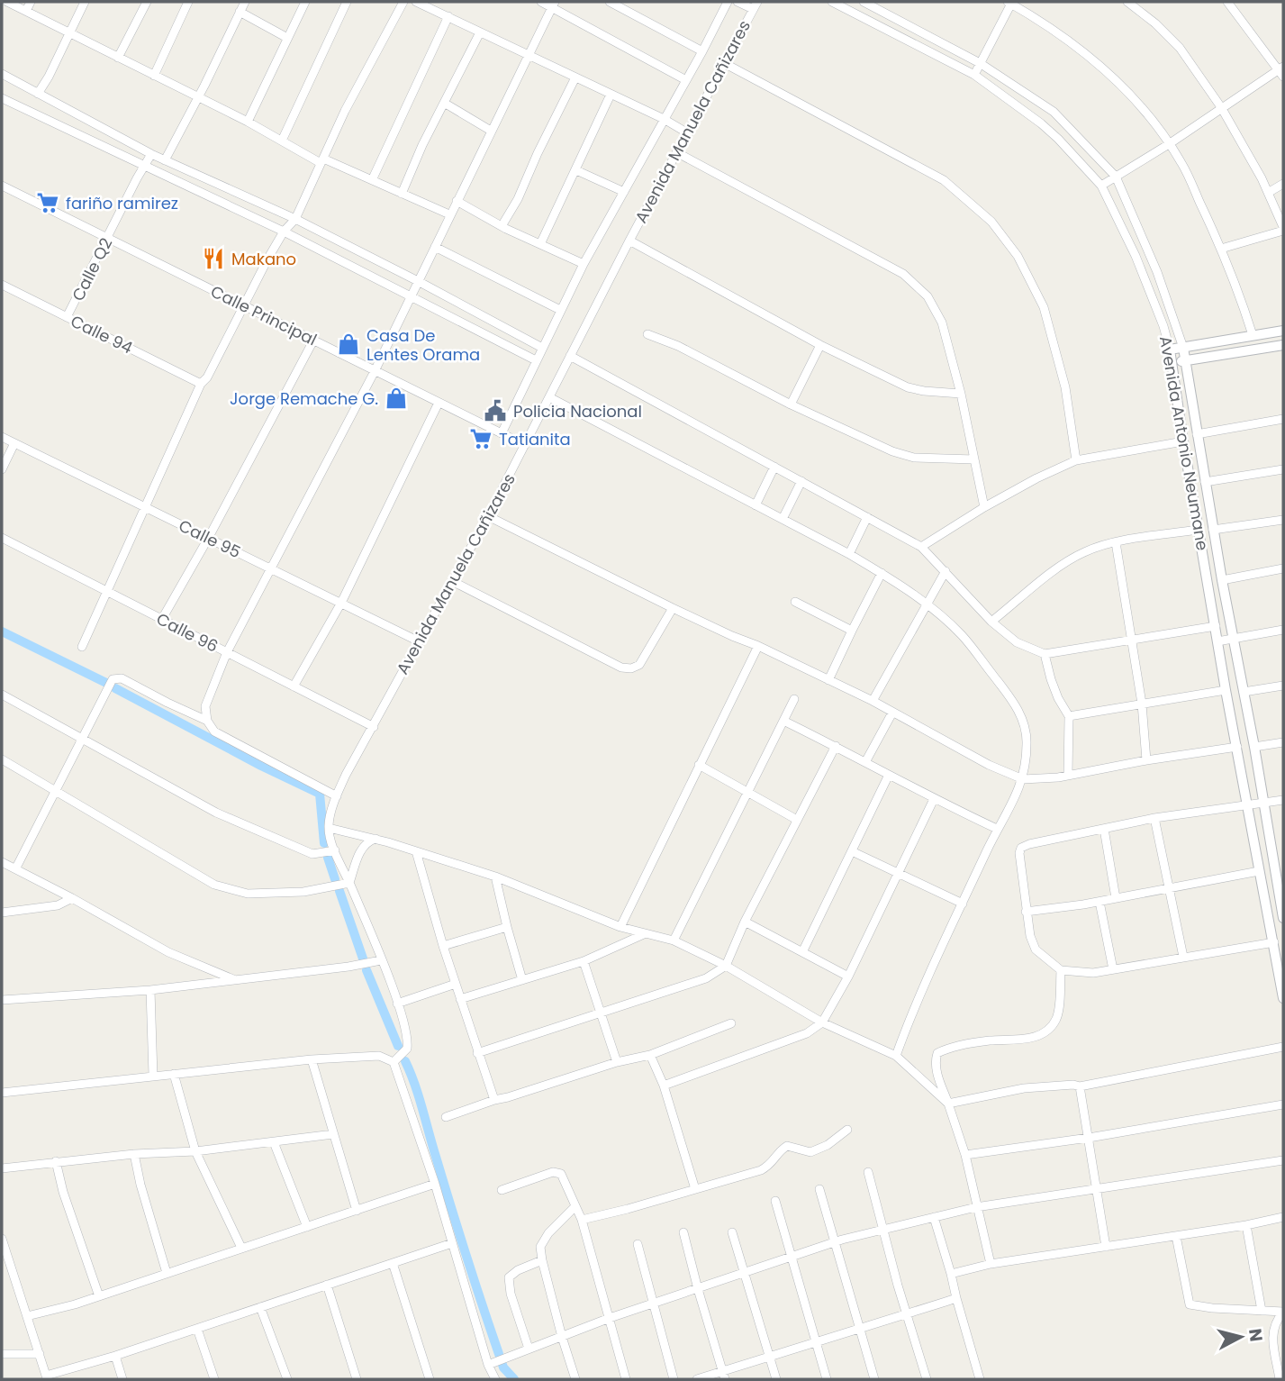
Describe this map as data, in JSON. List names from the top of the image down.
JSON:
{
  "streets": {
    "street": [
      "Avenida Manuela Cañizares",
      "Calle Q2",
      "Calle Principal",
      "Calle 94",
      "Avenida Antonio Neumane",
      "Calle 95",
      "Calle 96"
    ]
  },
  "crossings": [
    ["Avenida Manuela Cañizares", "Calle Principal"],
    ["Avenida Manuela Cañizares", "Calle 95"],
    ["Avenida Manuela Cañizares", "Calle 96"],
    ["Calle Q2", "Calle Principal"],
    ["Calle Q2", "Calle 94"]
  ],
  "places": {
    "supermarket": ["fariño ramirez", "Tatianita"],
    "restaurant": ["Makano"],
    "shop": ["Casa De Lentes Orama", "Jorge Remache G."],
    "public building": ["Policia Nacional"]
  },
  "north": "right"
}
